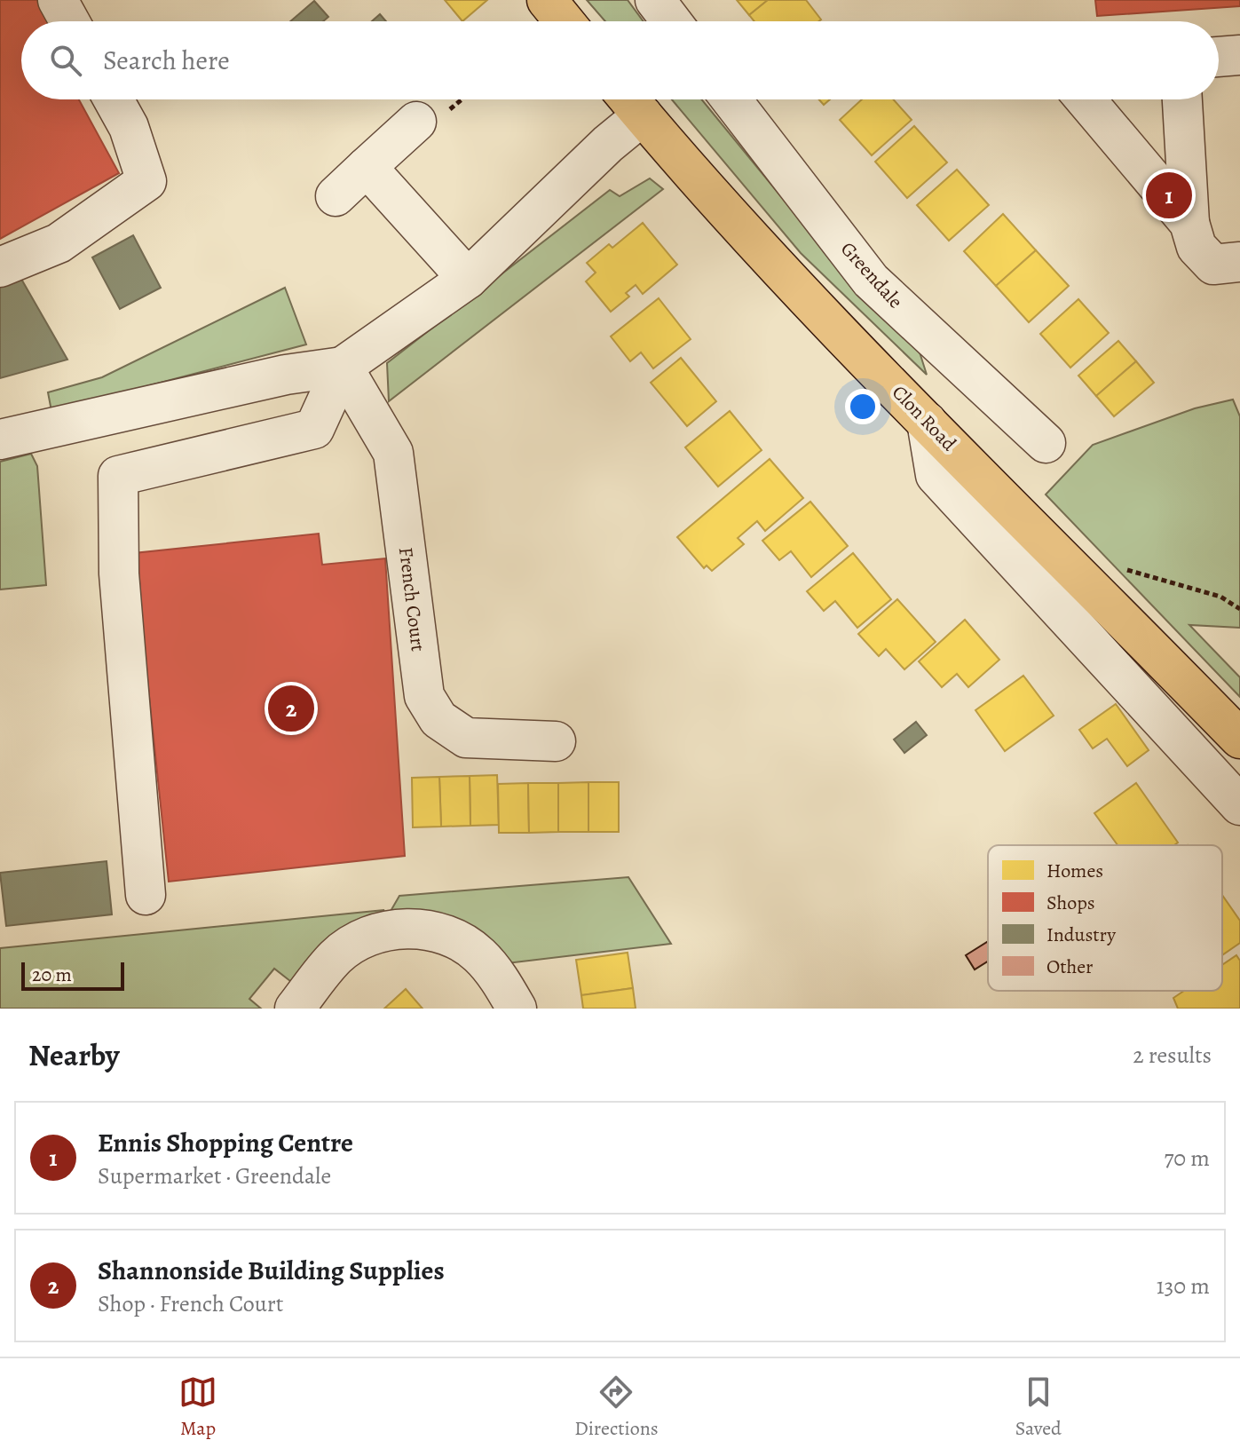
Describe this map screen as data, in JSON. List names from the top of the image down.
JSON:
{
  "streets": {
    "main road": ["Clon Road"],
    "street": ["Greendale", "French Court"]
  },
  "legend": [
    "Homes",
    "Shops",
    "Industry",
    "Other"
  ],
  "scale_bar": "20 m",
  "page": {
    "search": "Search here",
    "pins": ["1", "2"],
    "scale": "20 m",
    "heading": ["Nearby", "2 results"],
    "list": [
      {
        "mark": "1",
        "name": "Ennis Shopping Centre",
        "note": "Supermarket · Greendale",
        "value": "70 m"
      },
      {
        "mark": "2",
        "name": "Shannonside Building Supplies",
        "note": "Shop · French Court",
        "value": "130 m"
      }
    ],
    "nav": ["Map", "Directions", "Saved"]
  }
}
